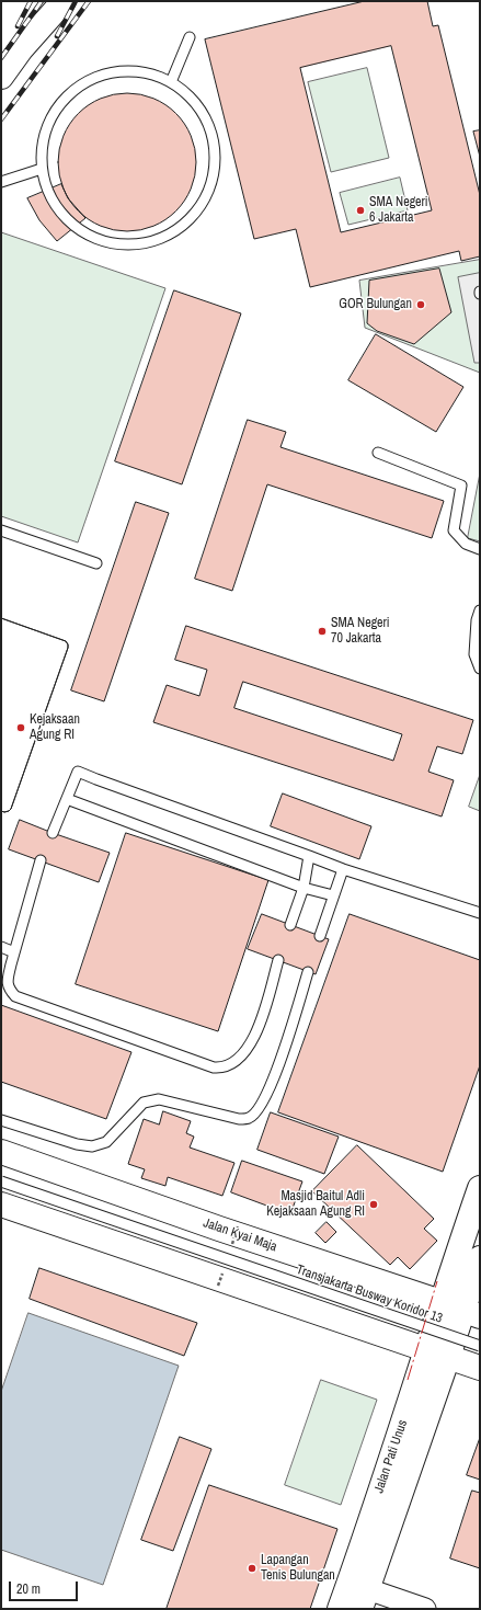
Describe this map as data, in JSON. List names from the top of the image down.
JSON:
{
  "streets": {
    "main road": ["Jalan Kyai Maja", "Jalan Pati Unus"],
    "lane": ["Transjakarta Busway Koridor 13"]
  },
  "crossings": [
    ["Jalan Kyai Maja", "Jalan Pati Unus"]
  ],
  "places": [
    "SMA Negeri 6 Jakarta",
    "GOR Bulungan",
    "SMA Negeri 70 Jakarta",
    "Kejaksaan Agung RI",
    "Masjid Baitul Adli Kejaksaan Agung RI",
    "Lapangan Tenis Bulungan"
  ],
  "scale_bar": "20 m"
}
